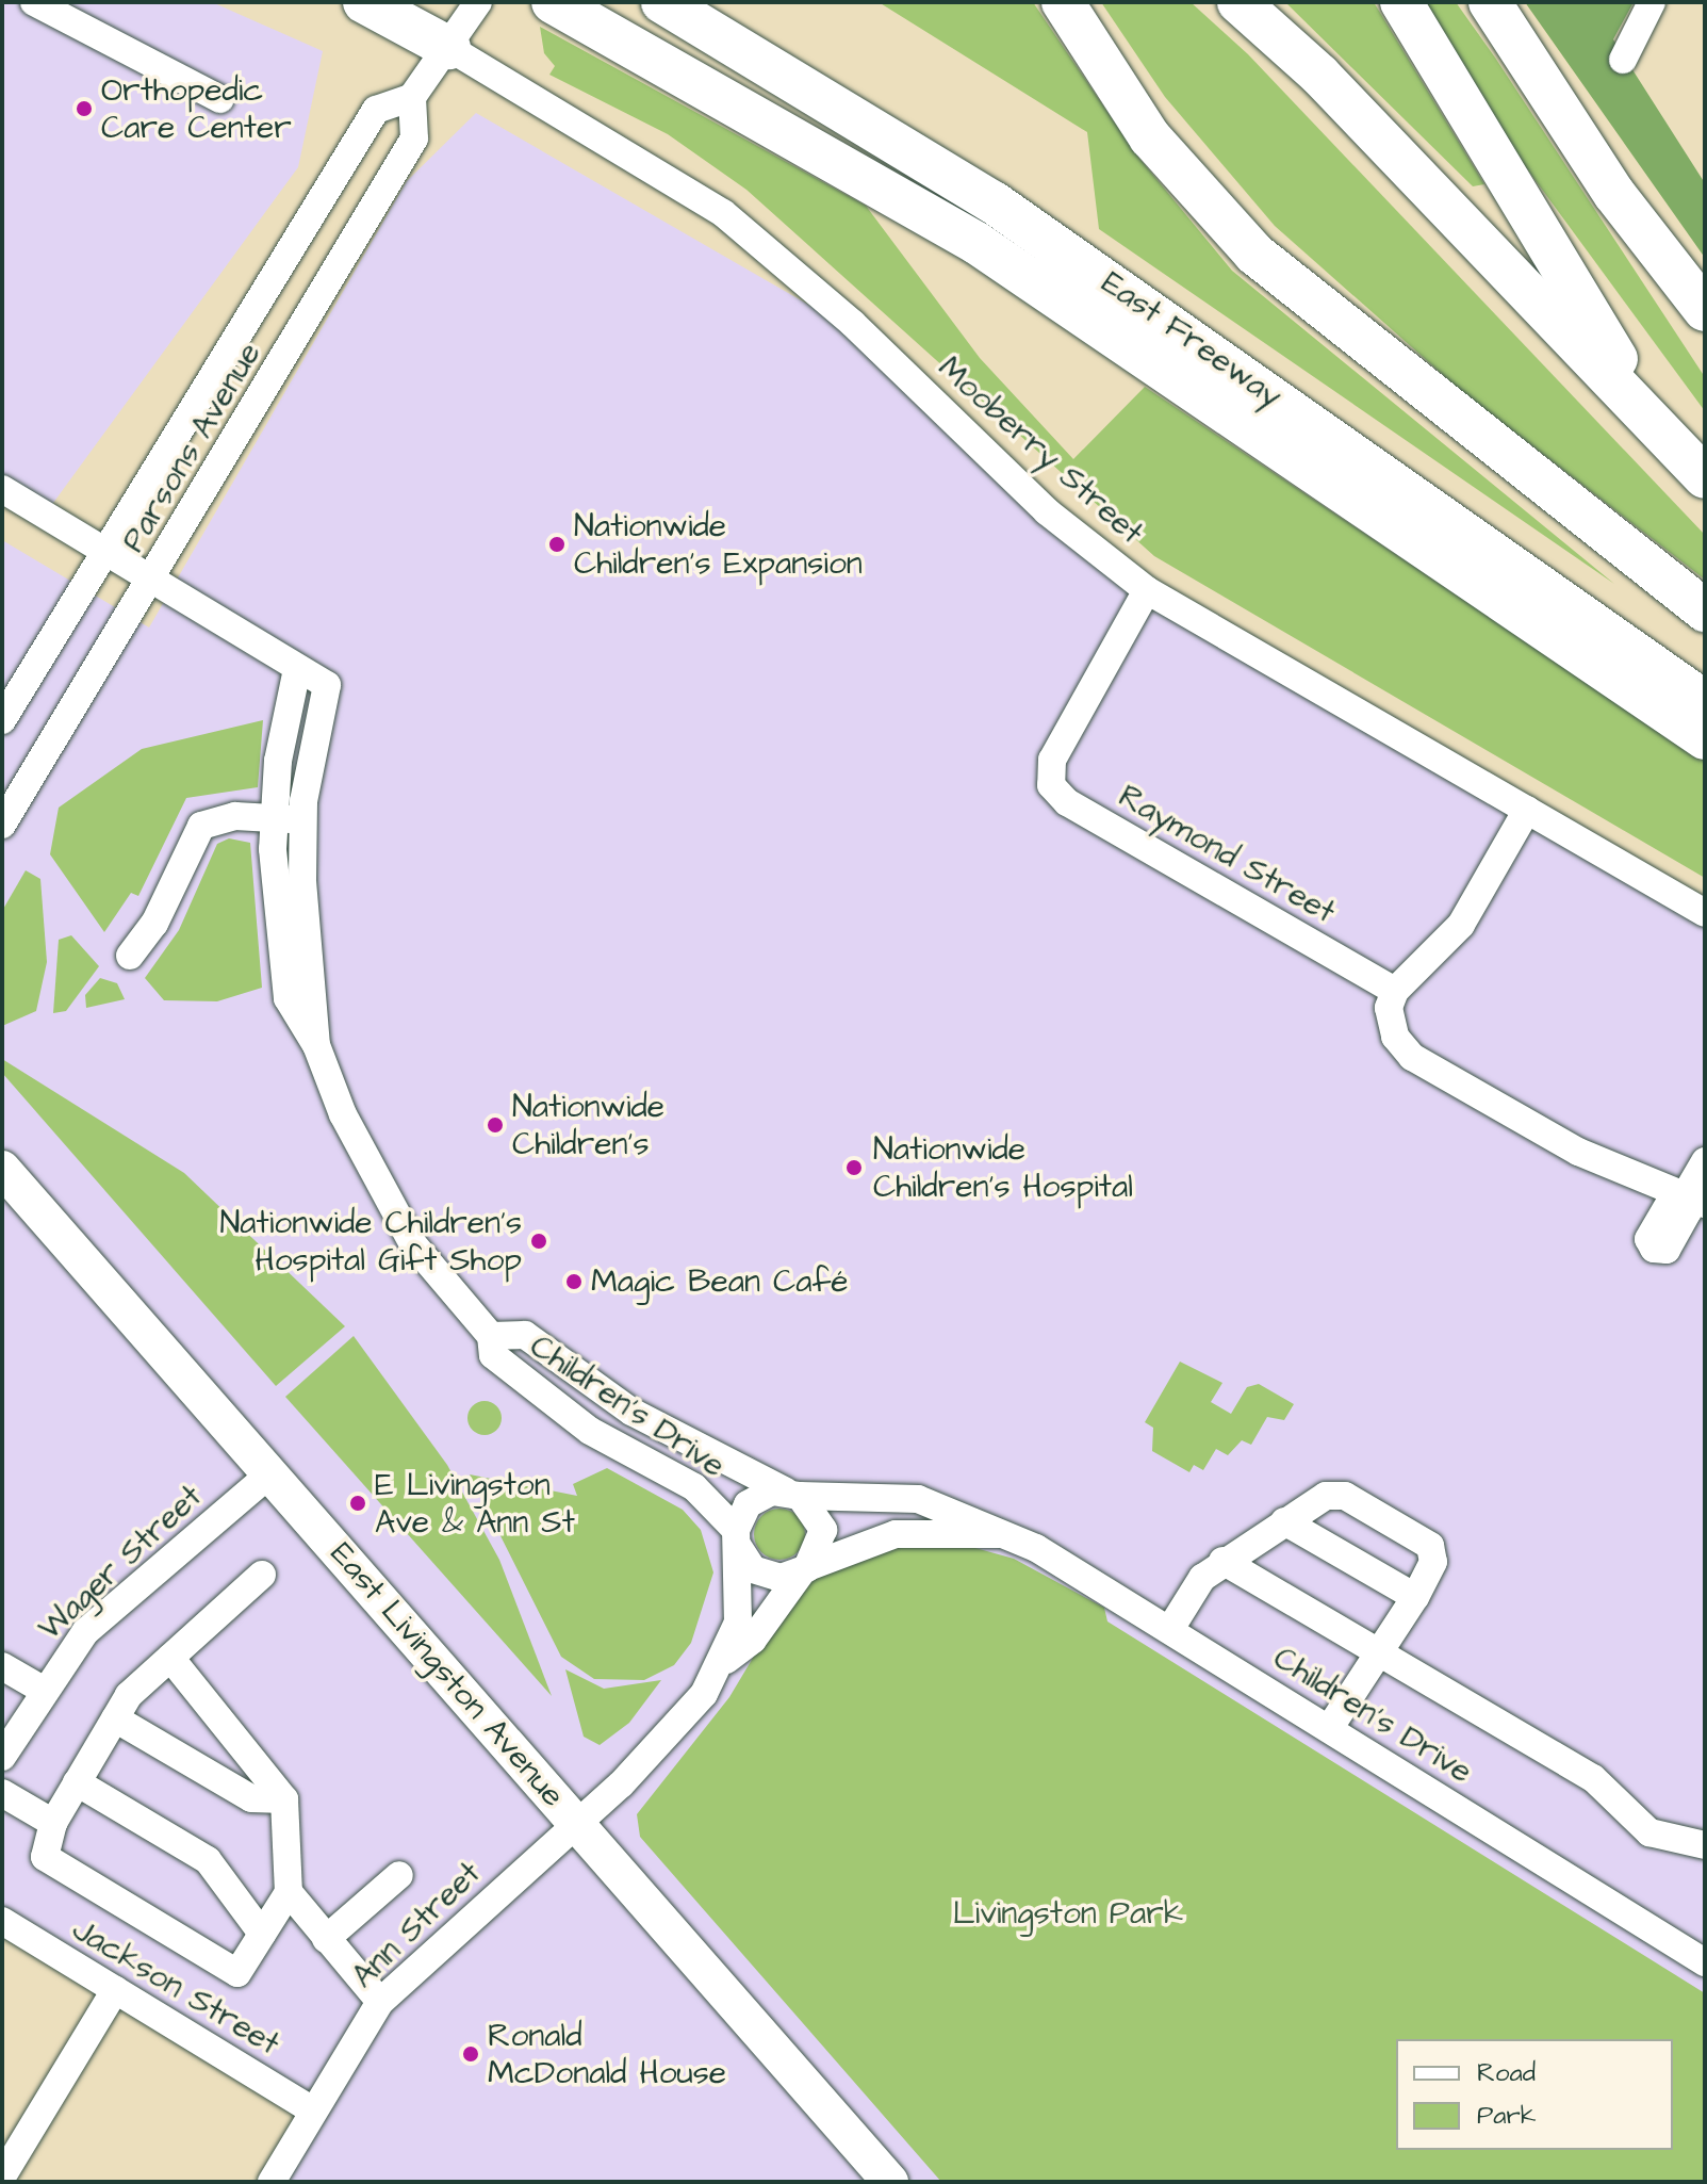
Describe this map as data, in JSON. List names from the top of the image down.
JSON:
{
  "streets": {
    "highway": ["East Freeway"],
    "main road": ["East Livingston Avenue"],
    "street": [
      "Parsons Avenue",
      "Mooberry Street",
      "Raymond Street",
      "Children's Drive",
      "Wager Street",
      "Ann Street",
      "Jackson Street"
    ]
  },
  "crossings": [
    ["Parsons Avenue", "Mooberry Street"],
    ["Mooberry Street", "Raymond Street"],
    ["Wager Street", "East Livingston Avenue"],
    ["East Livingston Avenue", "Ann Street"],
    ["Ann Street", "Jackson Street"]
  ],
  "parks": ["Livingston Park"],
  "places": [
    "Orthopedic Care Center",
    "Nationwide Children's Expansion",
    "Nationwide Children's",
    "Nationwide Children's Hospital",
    "Nationwide Children's Hospital Gift Shop",
    "Magic Bean Café",
    "E Livingston Ave & Ann St",
    "Ronald McDonald House"
  ],
  "legend": ["Road", "Park"]
}
